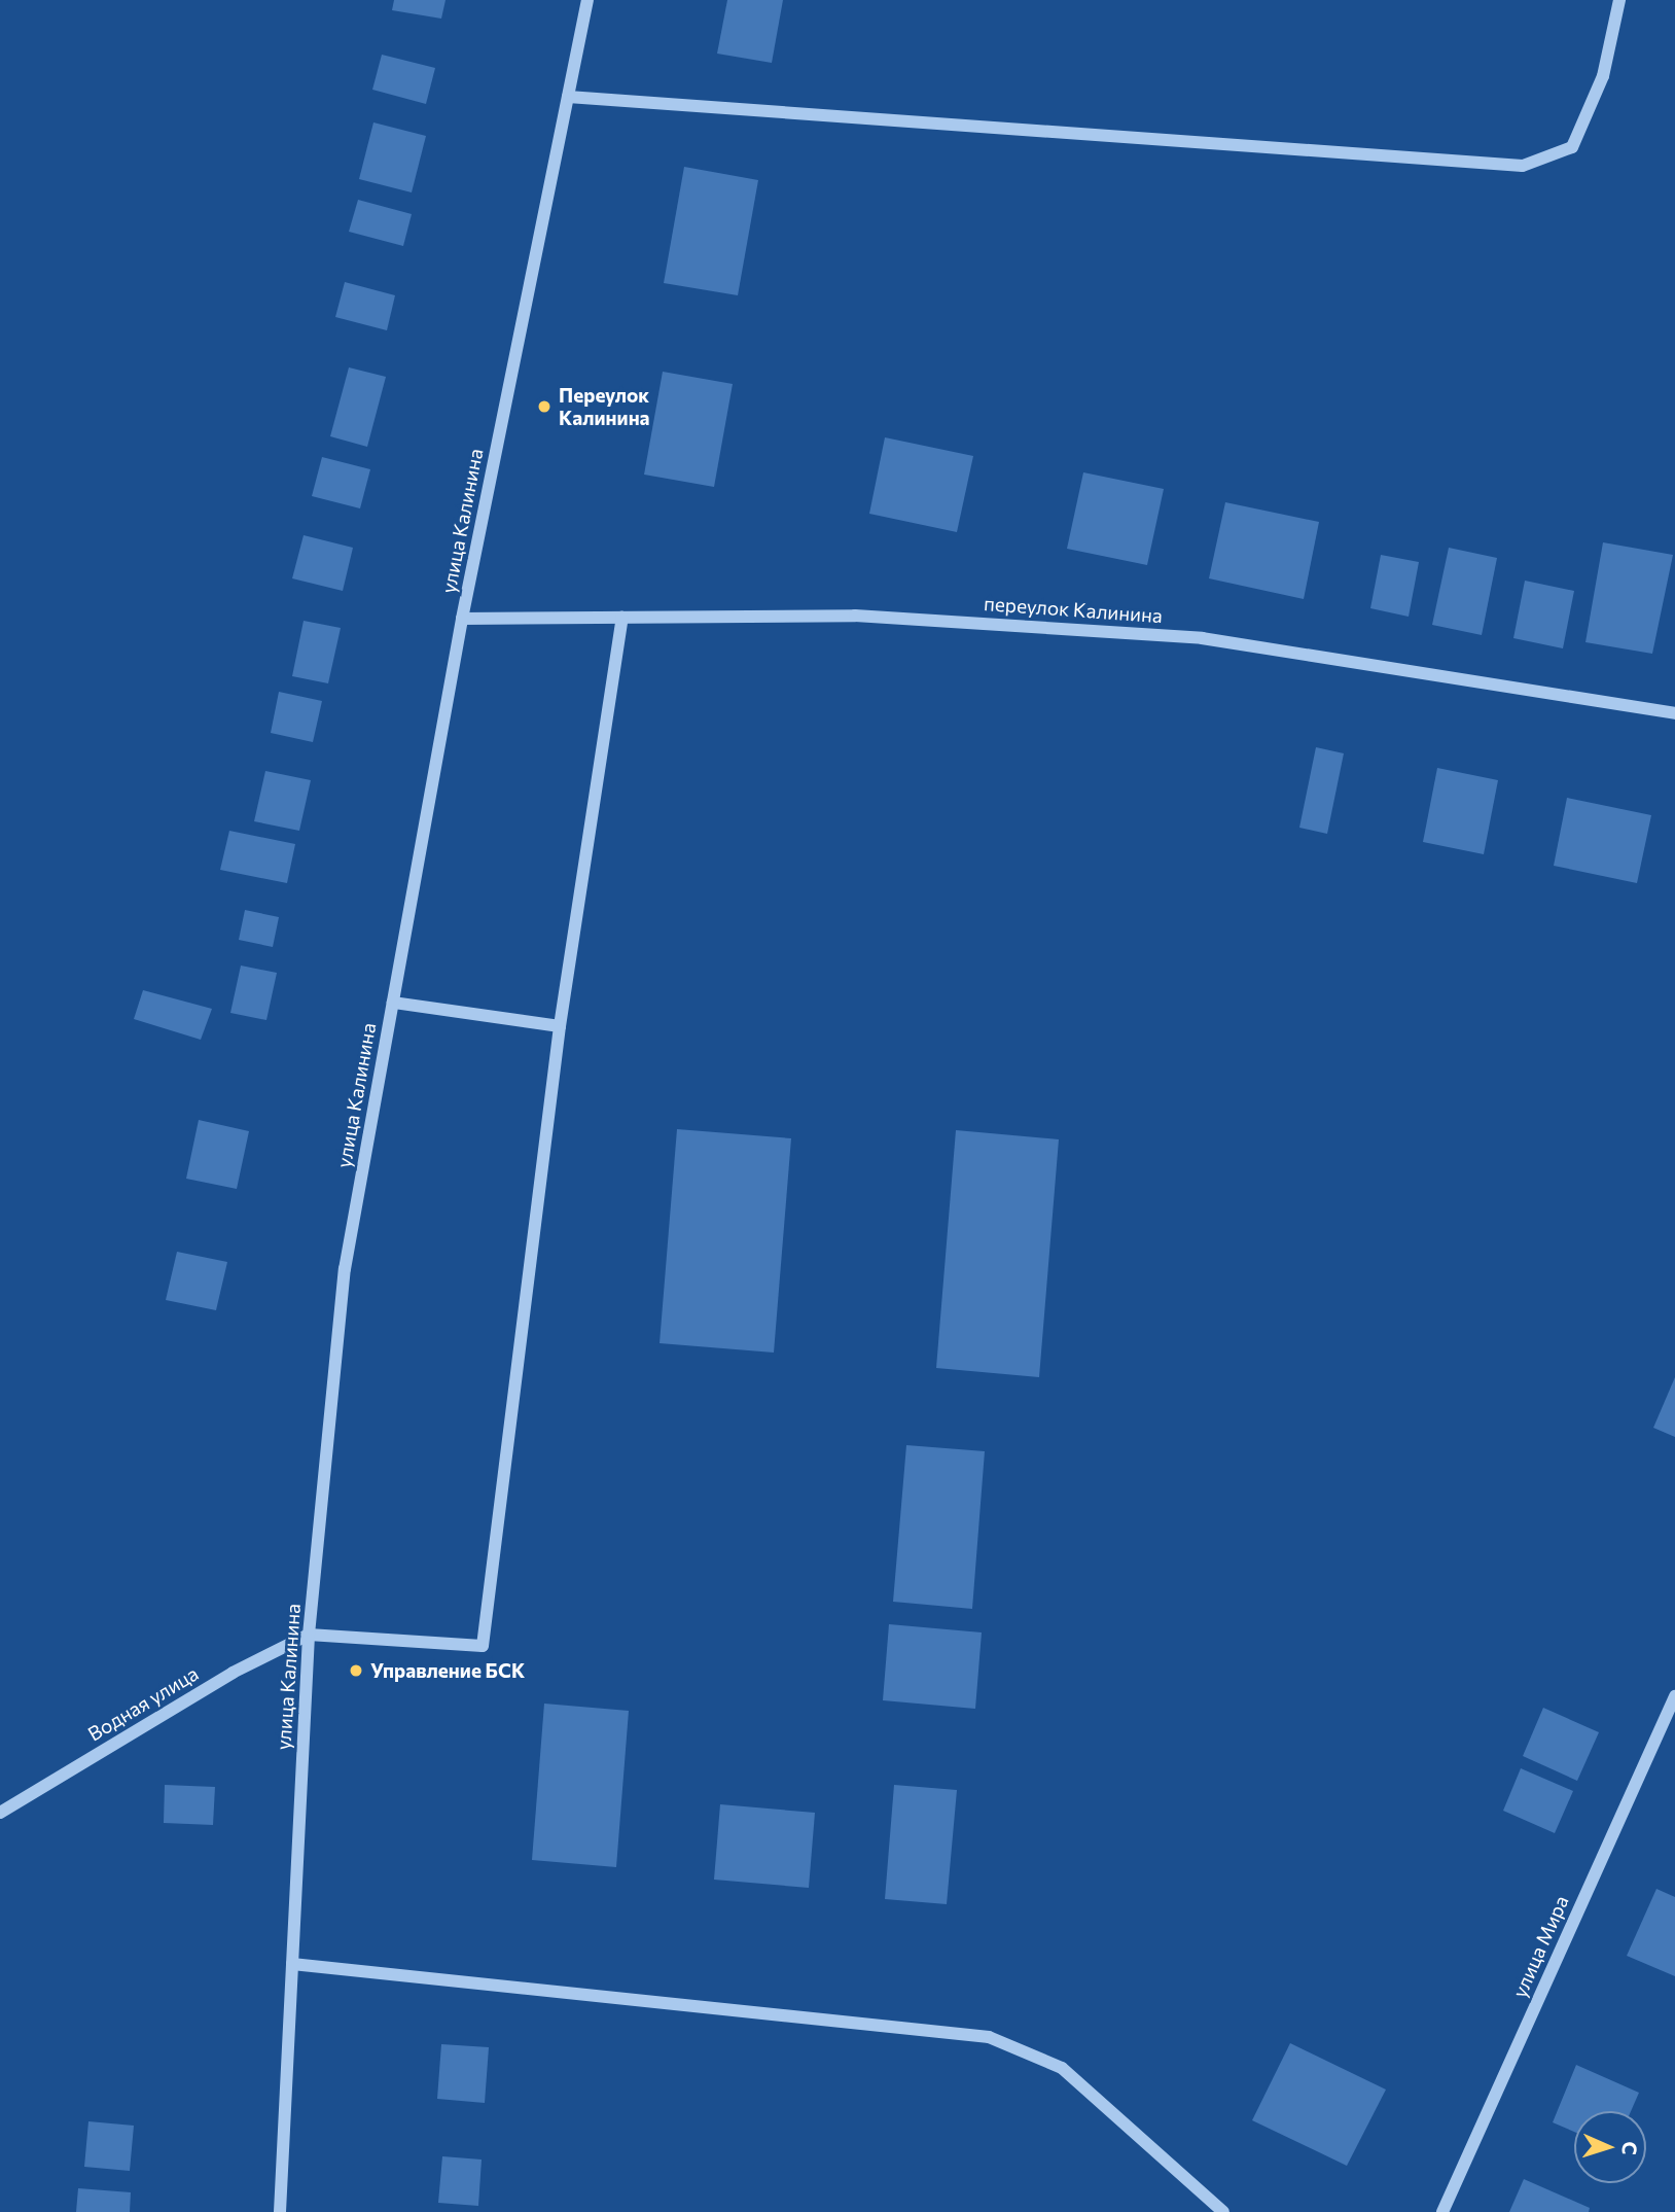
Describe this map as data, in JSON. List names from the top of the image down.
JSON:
{
  "streets": {
    "street": [
      "улица Калинина",
      "переулок Калинина",
      "Водная улица",
      "улица Мира"
    ]
  },
  "crossings": [
    ["улица Калинина", "переулок Калинина"],
    ["улица Калинина", "Водная улица"]
  ],
  "places": ["Переулок Калинина", "Управление БСК"],
  "north": "right"
}
